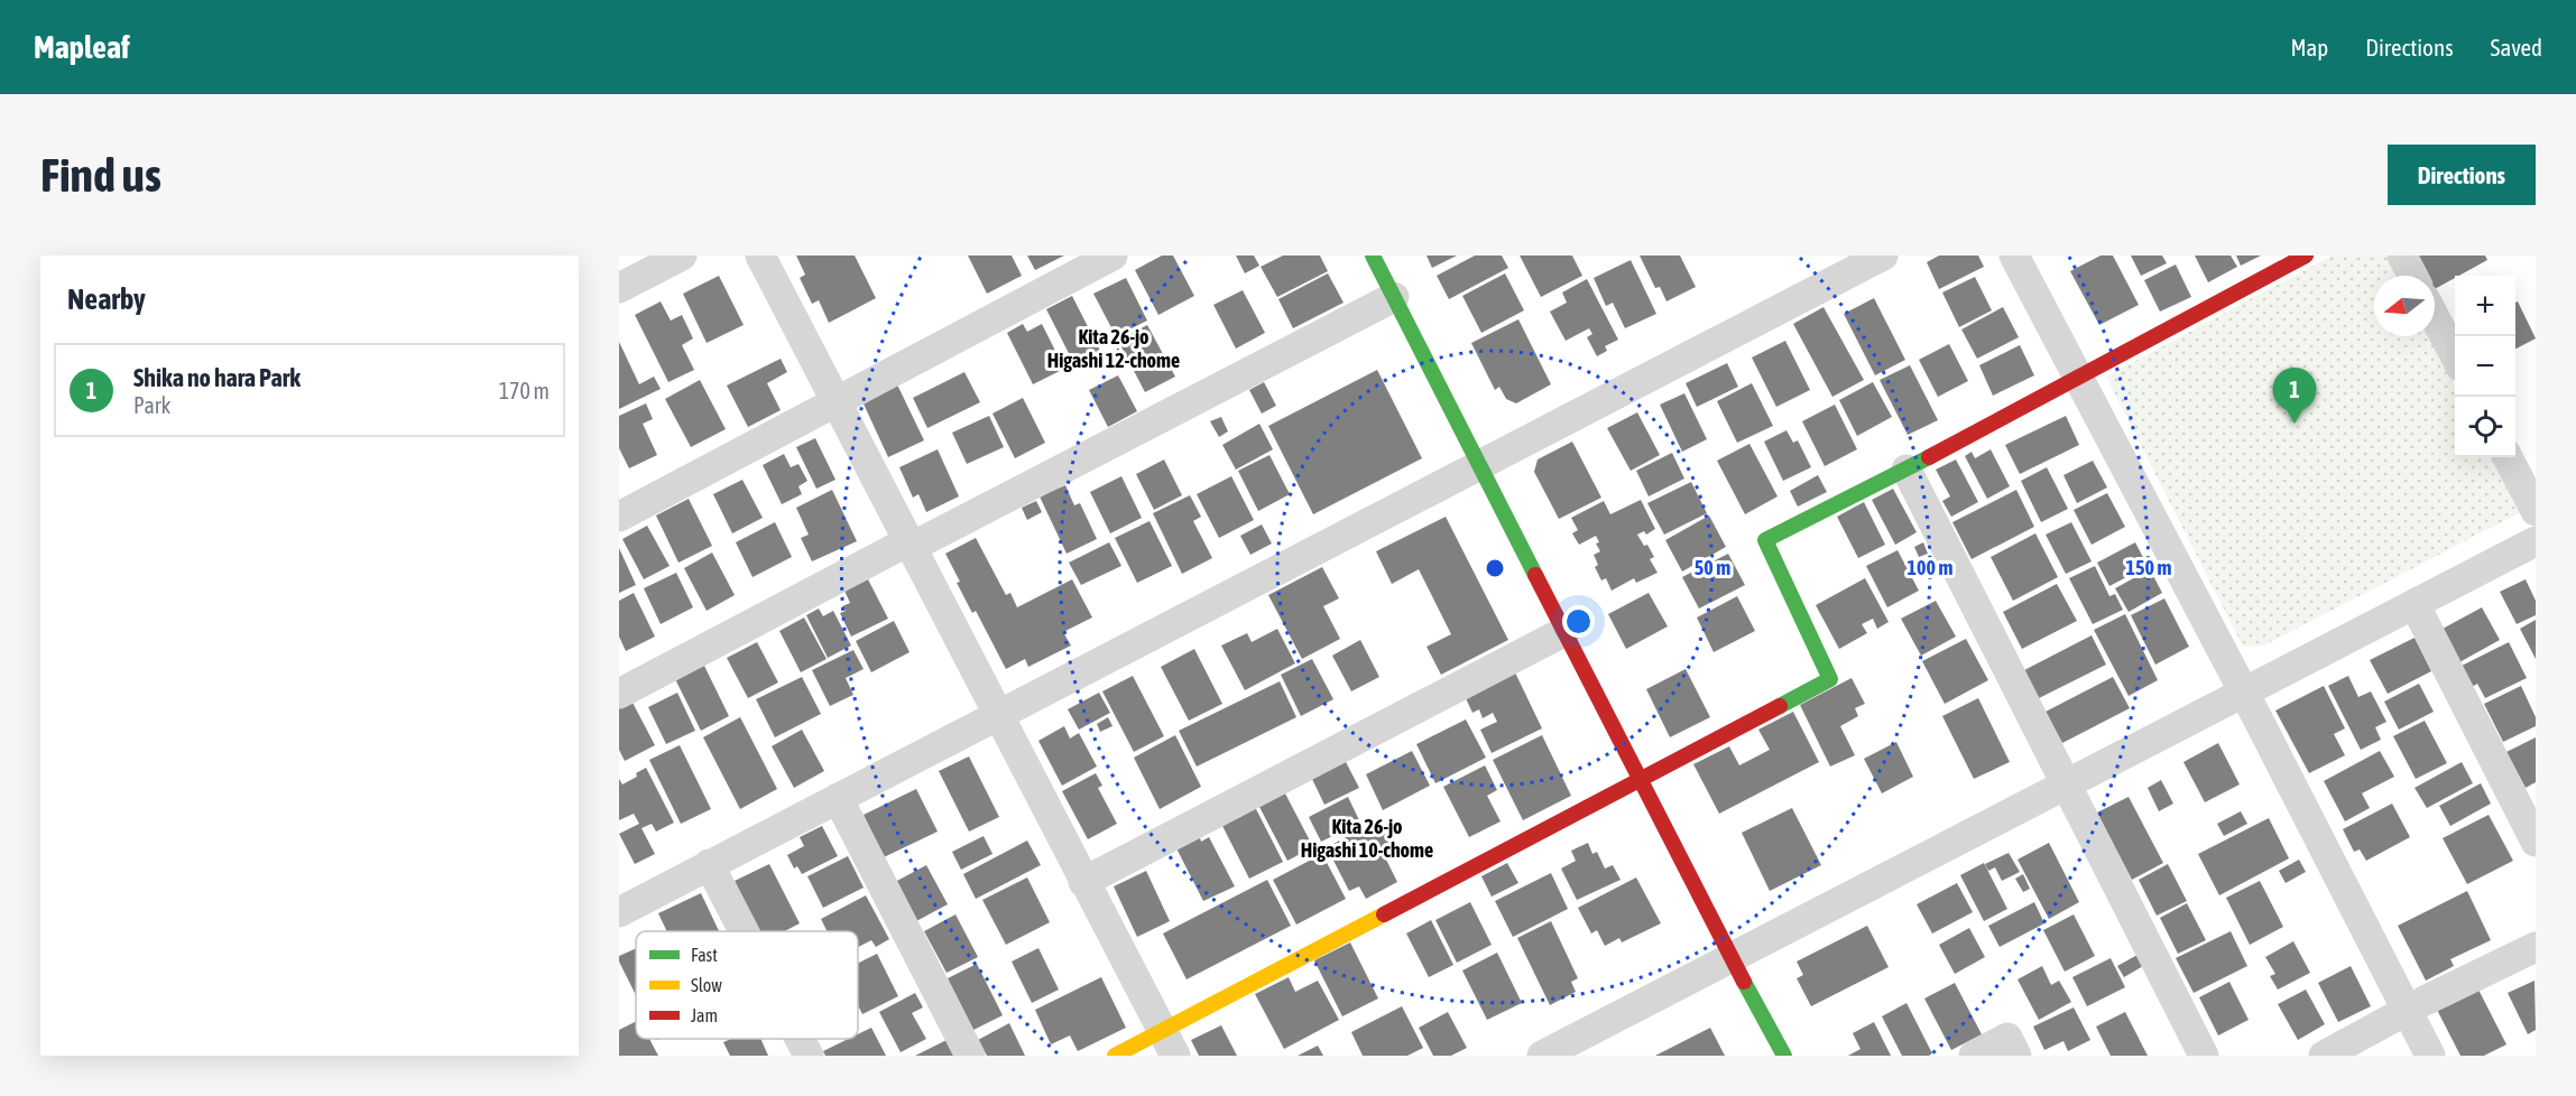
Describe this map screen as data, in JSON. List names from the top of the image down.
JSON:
{
  "districts": ["Kita 26-jo Higashi 12-chome", "Kita 26-jo Higashi 10-chome"],
  "legend": ["Fast", "Slow", "Jam"],
  "north": "left",
  "page": {
    "header": "Mapleaf",
    "nav": ["Map", "Directions", "Saved"],
    "buttons": "Directions",
    "title": "Find us",
    "heading": "Nearby",
    "map_buttons": ["+", "−"],
    "list": [
      {
        "mark": "1",
        "name": "Shika no hara Park",
        "note": "Park",
        "value": "170 m"
      }
    ],
    "pins": "1"
  },
  "rings": ["50 m", "100 m", "150 m"]
}
